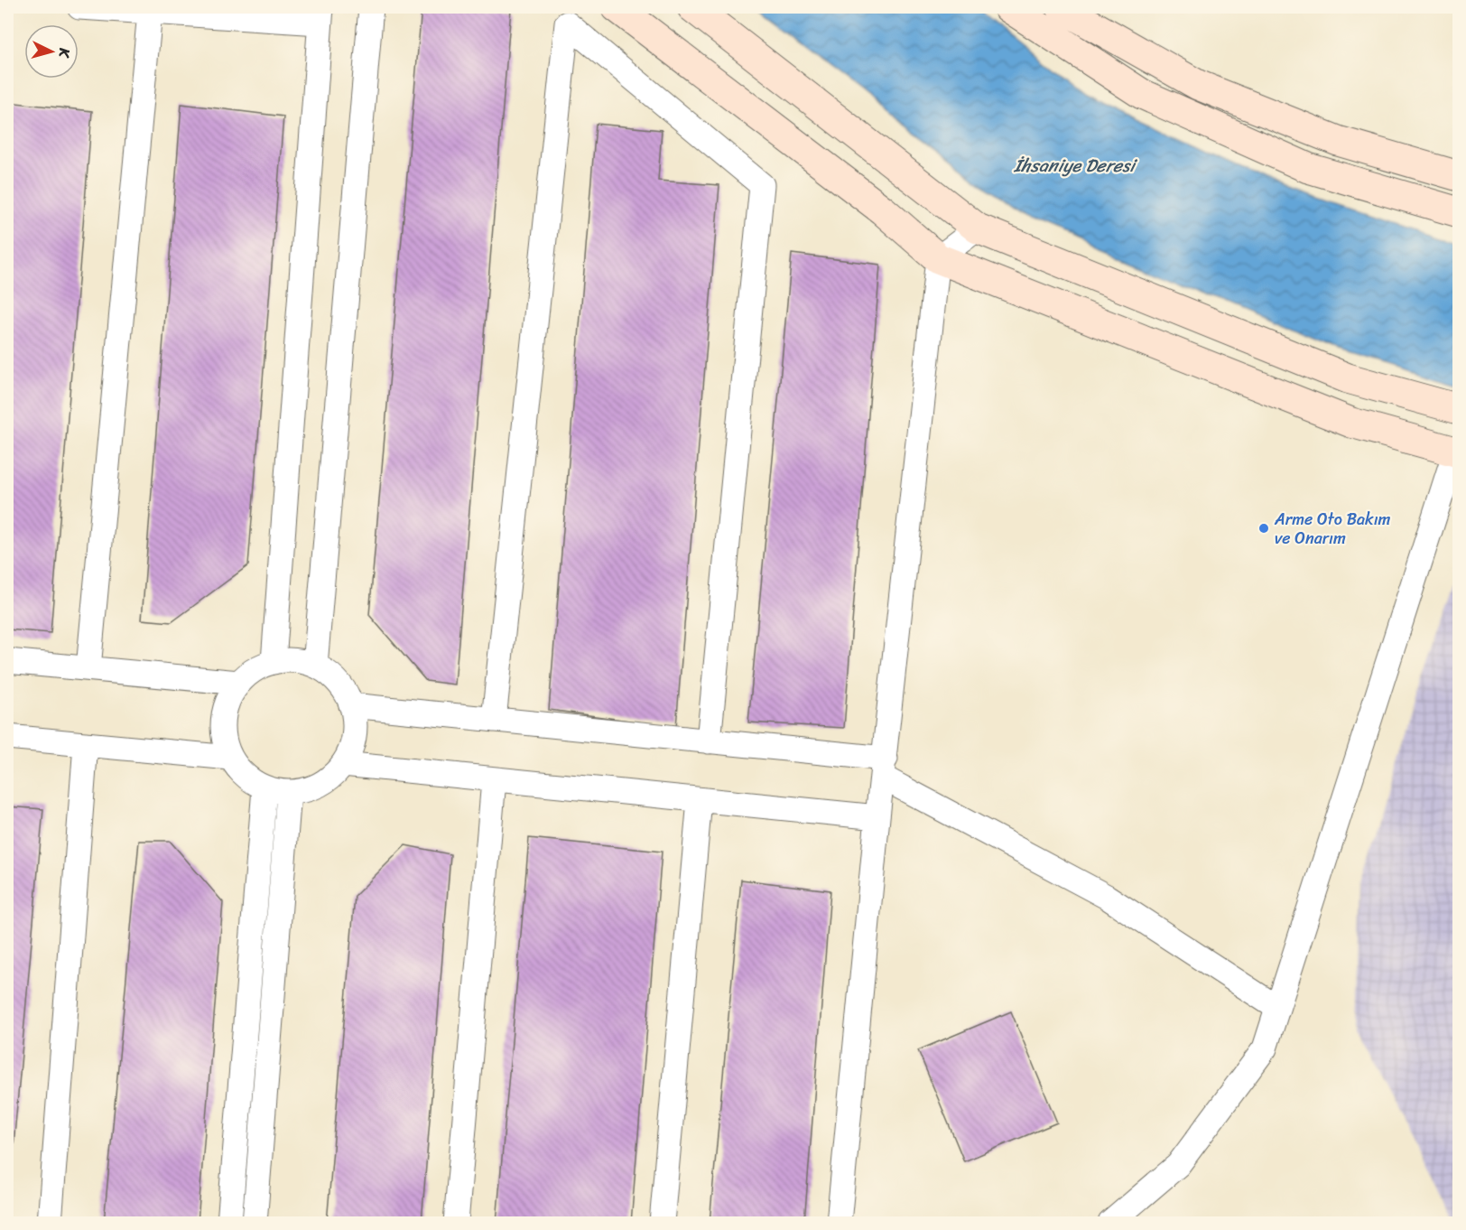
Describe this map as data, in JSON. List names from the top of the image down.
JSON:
{
  "water": ["İhsaniye Deresi"],
  "places": ["Arme Oto Bakım ve Onarım"],
  "north": "right"
}
